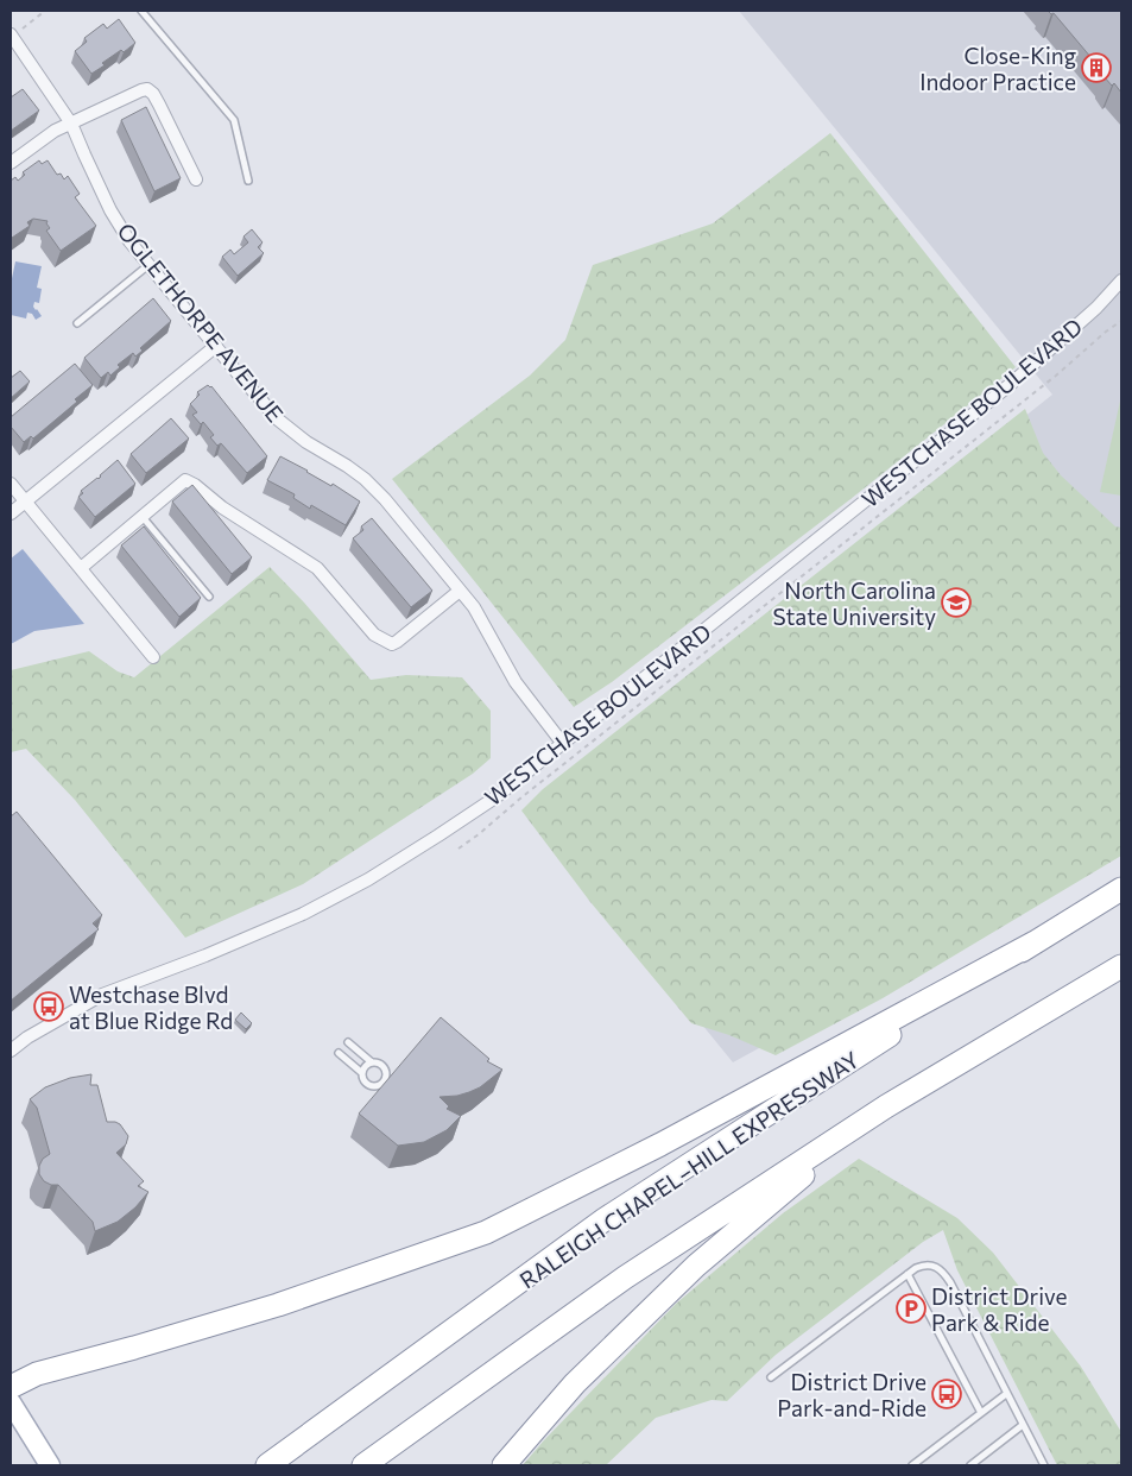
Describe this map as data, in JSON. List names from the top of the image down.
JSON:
{
  "streets": {
    "highway": ["RALEIGH CHAPEL–HILL EXPRESSWAY"],
    "street": ["OGLETHORPE AVENUE", "WESTCHASE BOULEVARD"]
  },
  "crossings": [
    ["OGLETHORPE AVENUE", "WESTCHASE BOULEVARD"]
  ],
  "places": {
    "building": ["Close-King Indoor Practice"],
    "school or university": ["North Carolina State University"],
    "bus stop": ["Westchase Blvd at Blue Ridge Rd", "District Drive Park-and-Ride"],
    "parking": ["District Drive Park & Ride"]
  }
}
